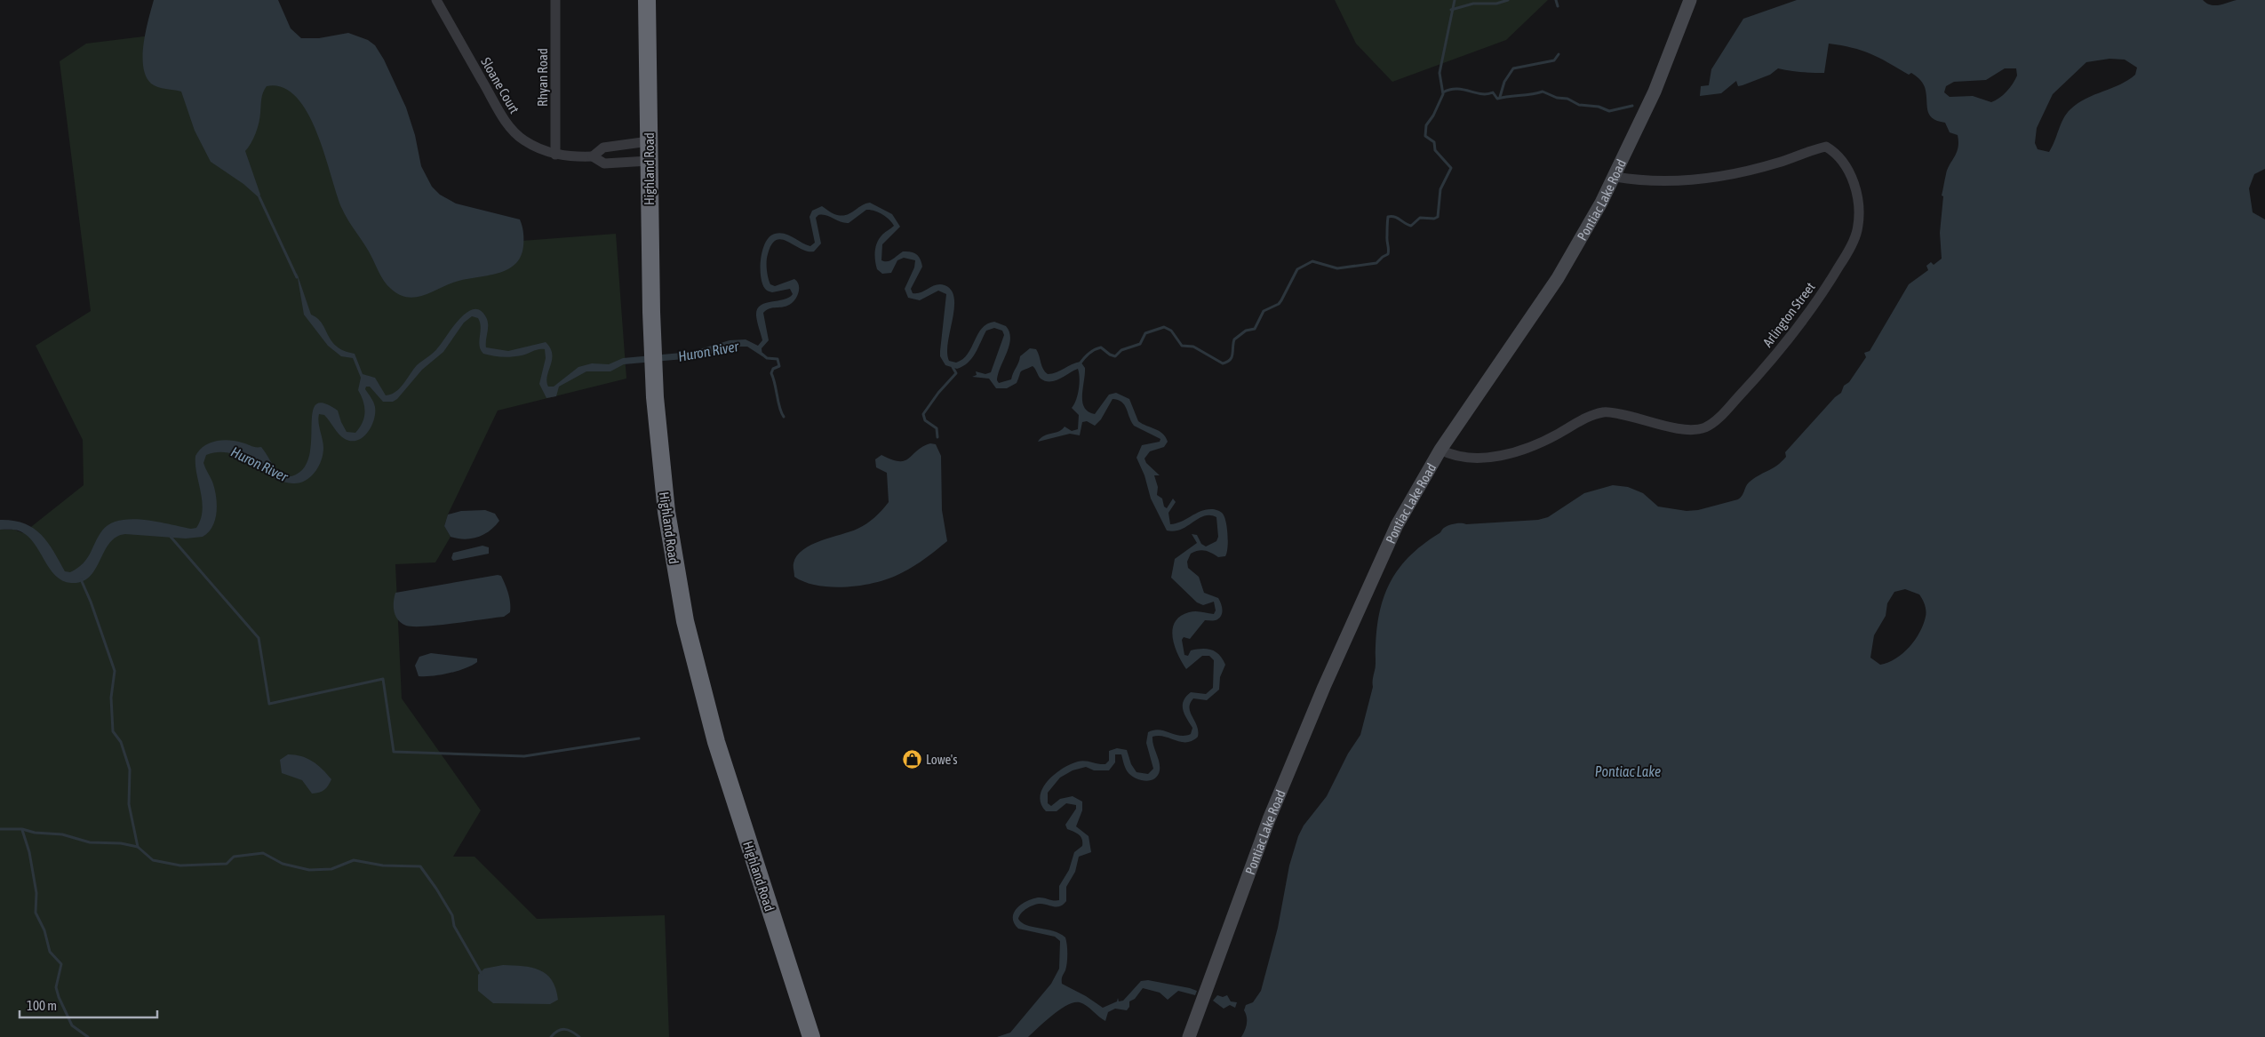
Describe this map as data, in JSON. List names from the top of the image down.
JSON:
{
  "streets": {
    "highway": ["Highland Road"],
    "street": [
      "Rhyan Road",
      "Sloane Court",
      "Pontiac Lake Road",
      "Arlington Street"
    ]
  },
  "crossings": [
    ["Rhyan Road", "Sloane Court"],
    ["Sloane Court", "Highland Road"],
    ["Pontiac Lake Road", "Arlington Street"]
  ],
  "water": ["Huron River", "Pontiac Lake"],
  "places": {
    "shop": ["Lowe's"]
  },
  "scale_bar": "100 m"
}
